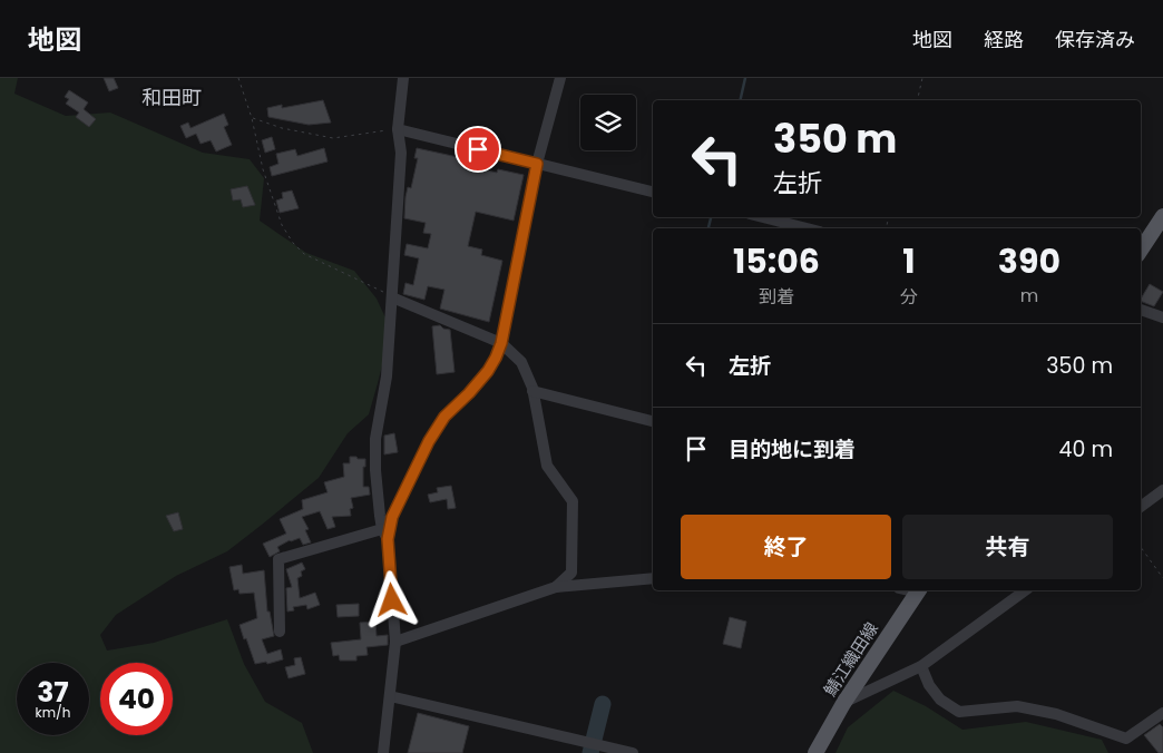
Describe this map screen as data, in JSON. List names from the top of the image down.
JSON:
{
  "streets": {
    "main road": ["鯖江織田線"]
  },
  "districts": ["和田町"],
  "page": {
    "header": "地図",
    "nav": ["地図", "経路", "保存済み"],
    "turn": ["350 m", "左折"],
    "eta": [
      "15:06",
      "到着",
      "1",
      "分",
      "390",
      "m"
    ],
    "list": [
      {
        "name": "左折",
        "value": "350 m"
      },
      {
        "name": "目的地に到着",
        "value": "40 m"
      }
    ],
    "buttons": ["終了", "共有"],
    "speed": "37 km/h",
    "limit": "40"
  }
}
